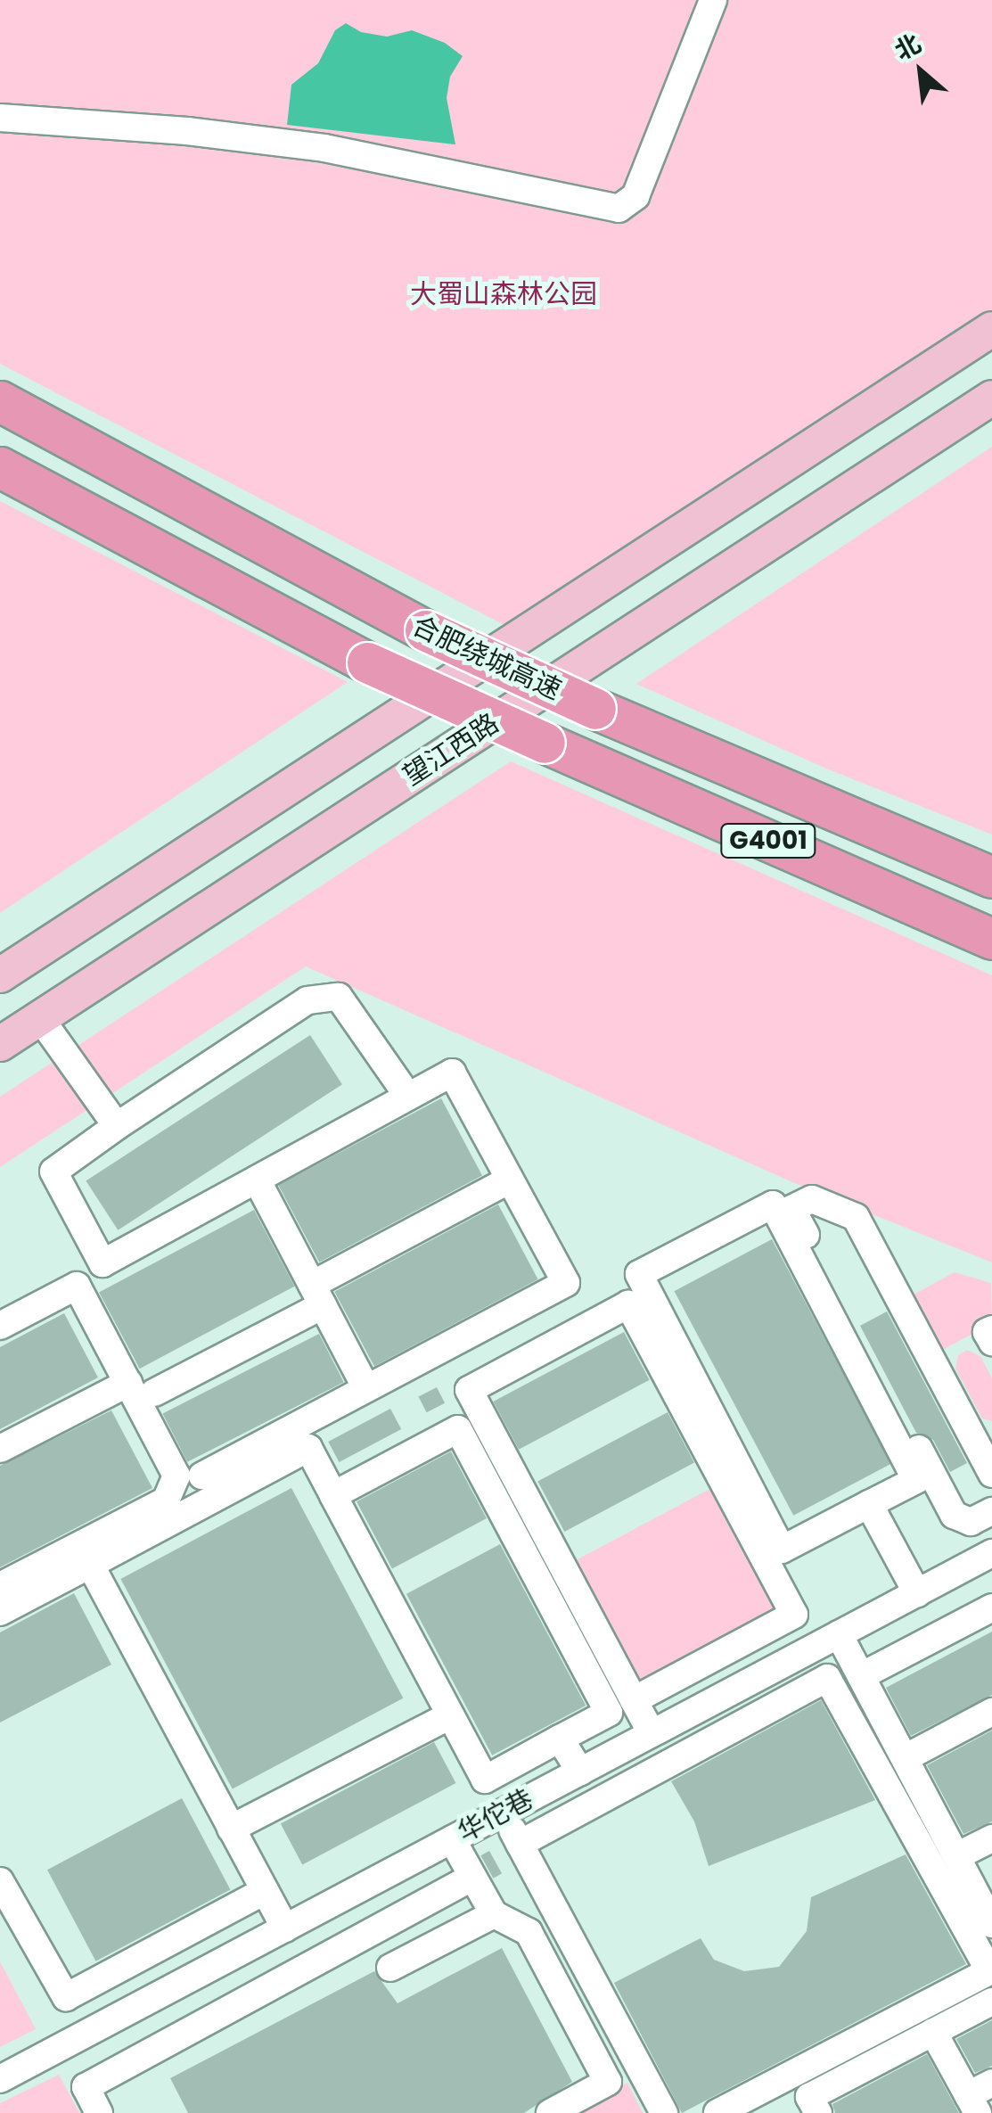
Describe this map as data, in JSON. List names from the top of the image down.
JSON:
{
  "streets": {
    "highway": ["合肥绕城高速", "G4001"],
    "main road": ["望江西路"],
    "street": ["华佗巷"]
  },
  "parks": ["大蜀山森林公园"],
  "north": "top left"
}
